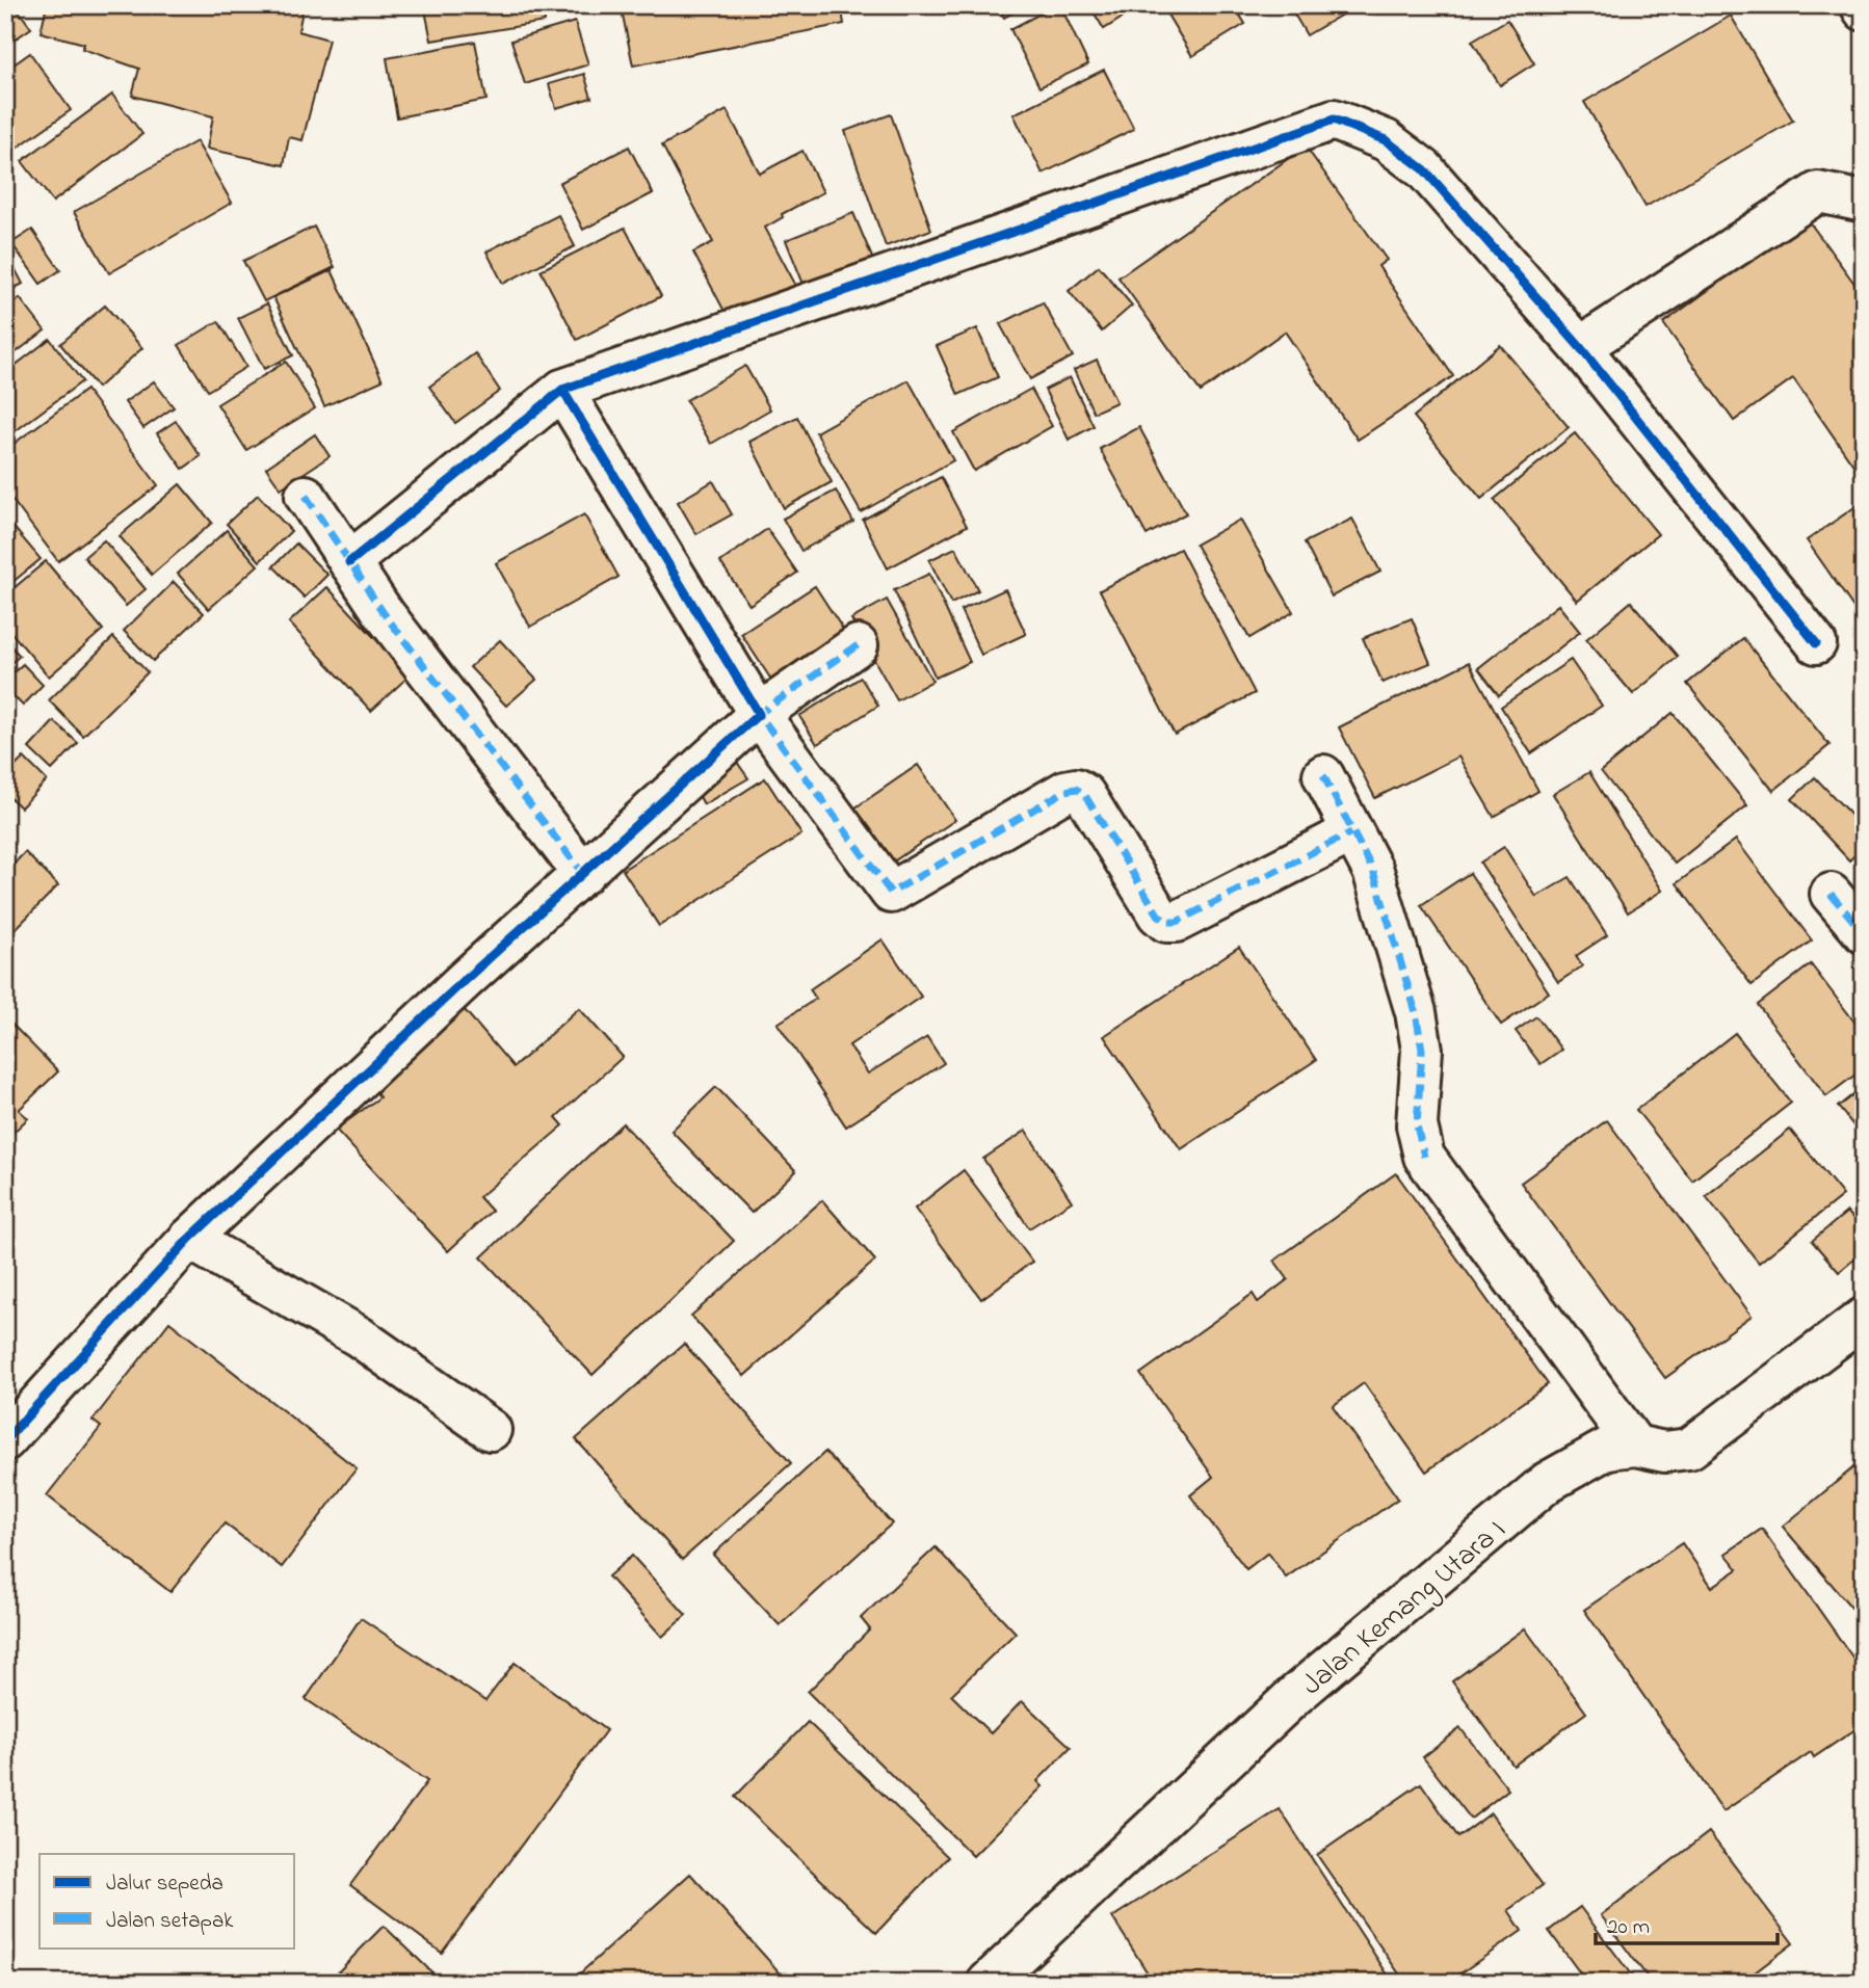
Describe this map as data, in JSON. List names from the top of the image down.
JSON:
{
  "streets": {
    "street": ["Jalan Kemang Utara I"]
  },
  "legend": ["Jalur sepeda", "Jalan setapak"],
  "scale_bar": "20 m"
}
